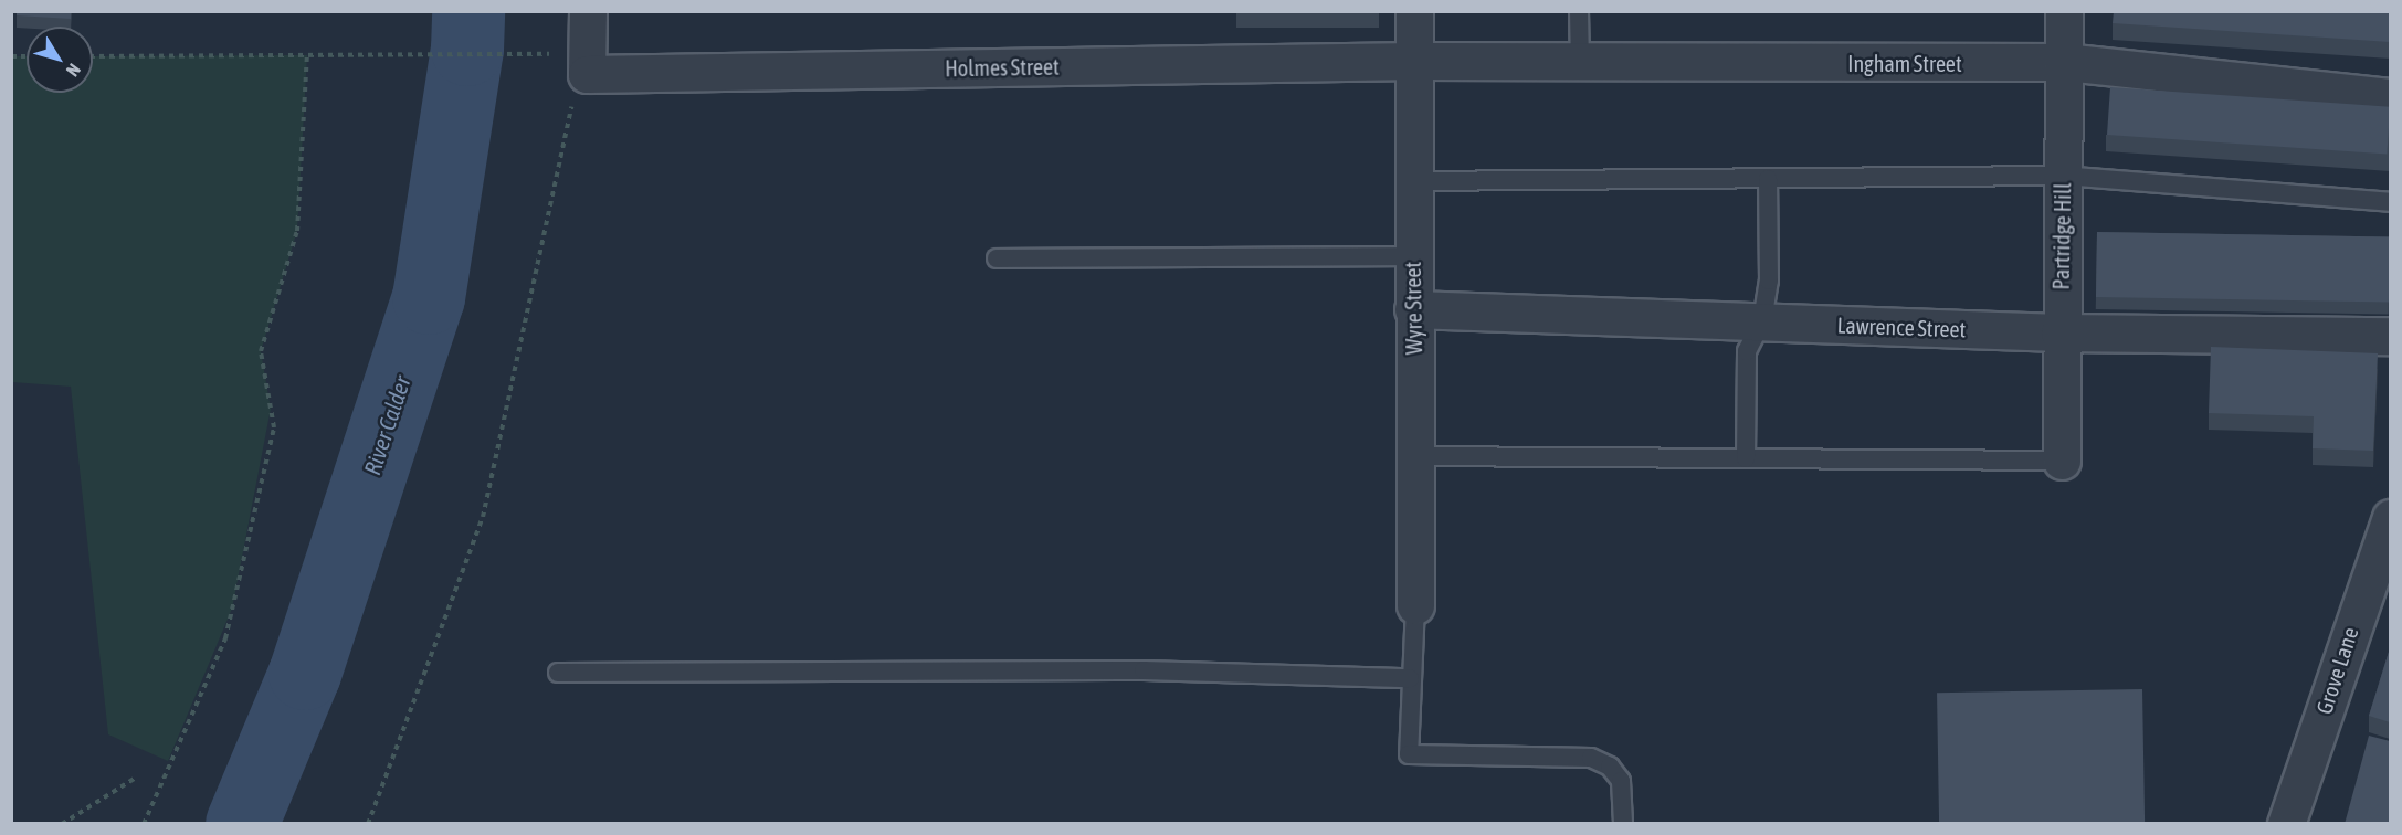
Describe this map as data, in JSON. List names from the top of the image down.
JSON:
{
  "streets": {
    "street": [
      "Ingham Street",
      "Holmes Street",
      "Partridge Hill",
      "Wyre Street",
      "Lawrence Street",
      "Grove Lane"
    ]
  },
  "crossings": [
    ["Ingham Street", "Holmes Street"],
    ["Ingham Street", "Partridge Hill"],
    ["Ingham Street", "Wyre Street"],
    ["Holmes Street", "Wyre Street"],
    ["Partridge Hill", "Lawrence Street"],
    ["Wyre Street", "Lawrence Street"]
  ],
  "water": ["River Calder"],
  "north": "bottom right"
}
